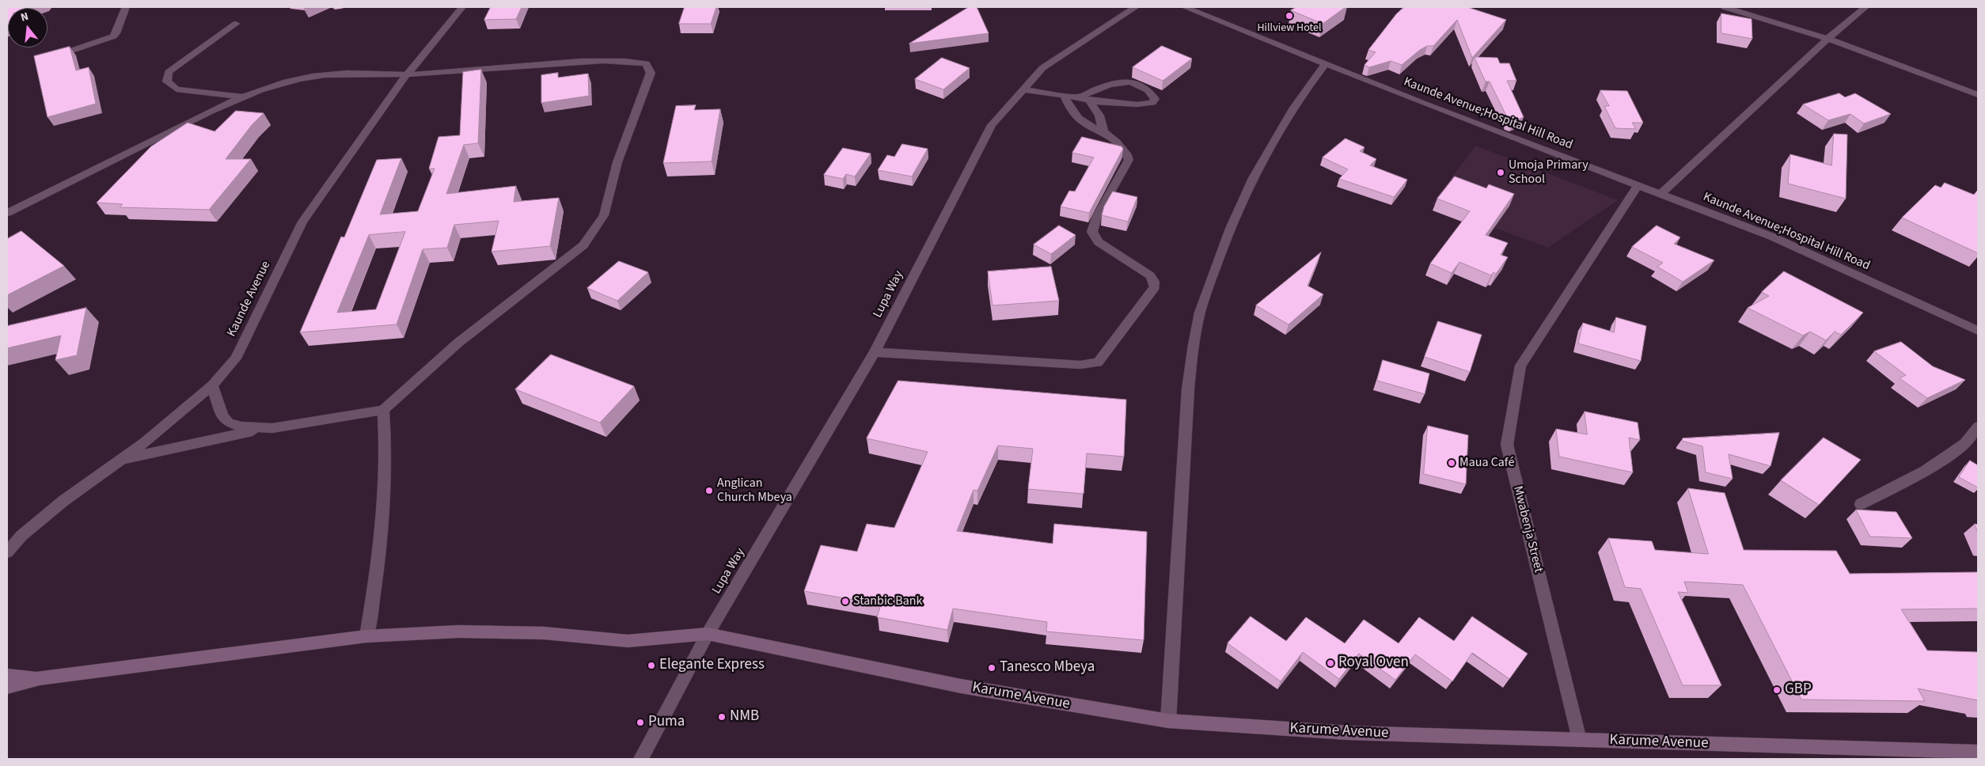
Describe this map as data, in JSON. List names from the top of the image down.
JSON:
{
  "streets": {
    "main road": ["Karume Avenue"],
    "street": [
      "Kaunde Avenue;Hospital Hill Road",
      "Lupa Way",
      "Kaunde Avenue",
      "Mwabenja Street"
    ]
  },
  "crossings": [
    ["Kaunde Avenue;Hospital Hill Road", "Mwabenja Street"],
    ["Lupa Way", "Karume Avenue"],
    ["Mwabenja Street", "Karume Avenue"]
  ],
  "places": [
    "Hillview Hotel",
    "Umoja Primary School",
    "Maua Café",
    "Anglican Church Mbeya",
    "Stanbic Bank",
    "Royal Oven",
    "Elegante Express",
    "Tanesco Mbeya",
    "GBP",
    "NMB",
    "Puma"
  ],
  "north": "top"
}
